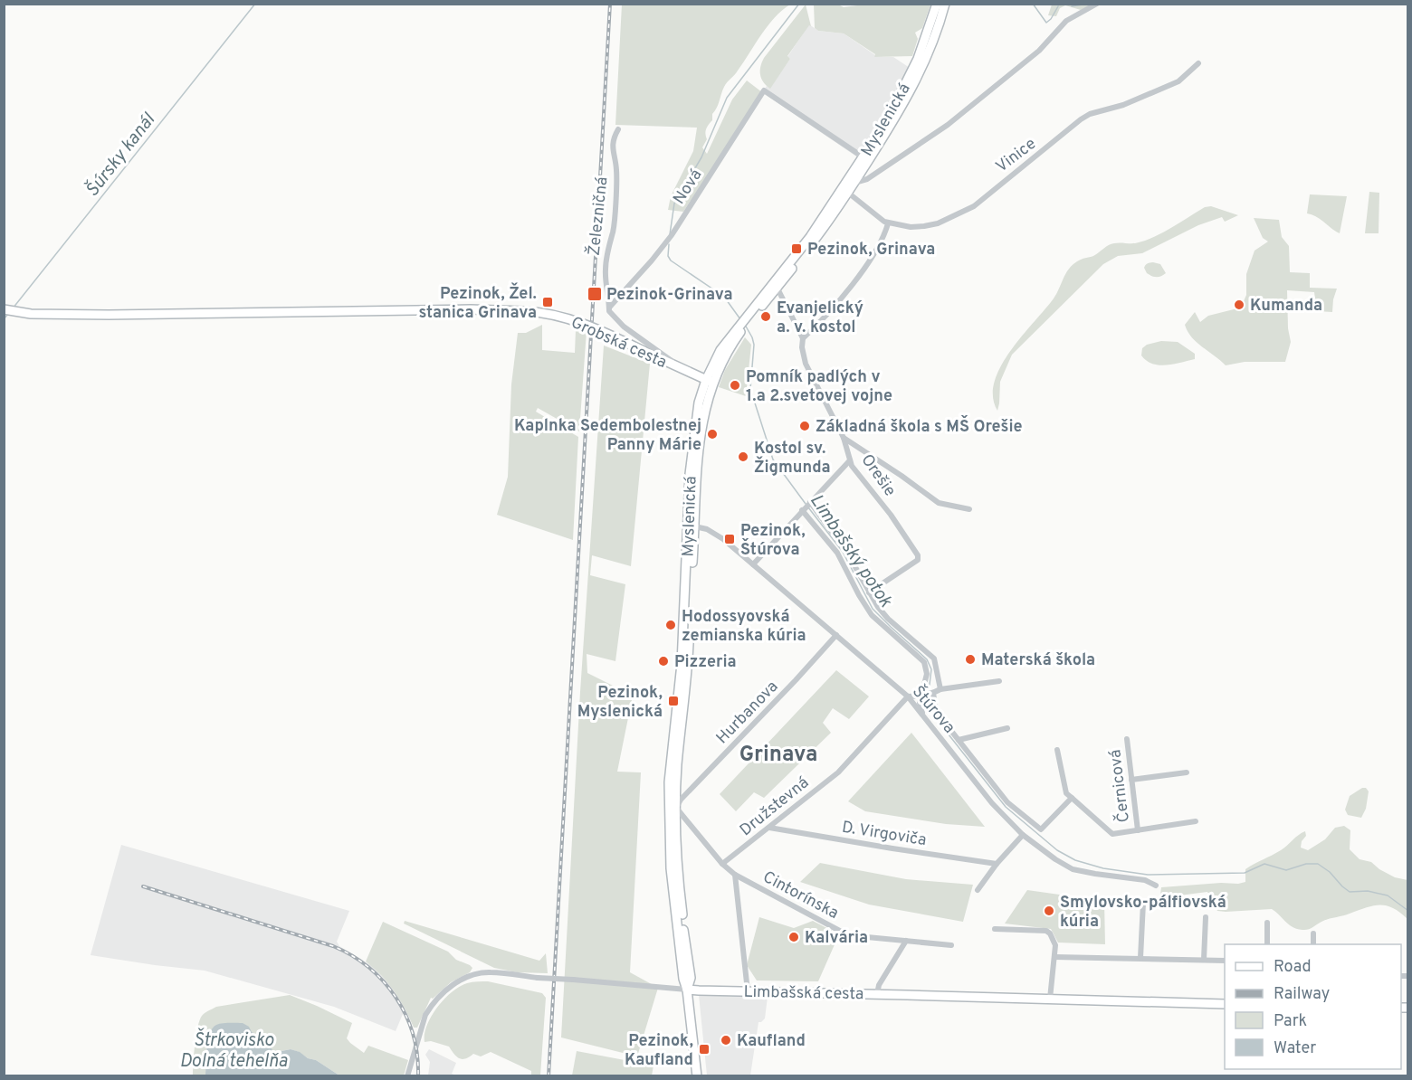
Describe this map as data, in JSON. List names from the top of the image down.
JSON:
{
  "streets": {
    "main road": ["Myslenická", "Grobská cesta", "Limbašská cesta"],
    "street": [
      "Vinice",
      "Nová",
      "Železničná",
      "Orešie",
      "Štúrova",
      "Hurbanova",
      "Černicová",
      "Družstevná",
      "D. Virgoviča",
      "Cintorínska"
    ]
  },
  "crossings": [
    ["Myslenická", "Nová"],
    ["Myslenická", "Grobská cesta"],
    ["Myslenická", "Orešie"],
    ["Myslenická", "Štúrova"],
    ["Myslenická", "Hurbanova"],
    ["Myslenická", "Cintorínska"],
    ["Myslenická", "Limbašská cesta"],
    ["Nová", "Železničná"],
    ["Štúrova", "Hurbanova"],
    ["Štúrova", "Družstevná"],
    ["Hurbanova", "Cintorínska"],
    ["Družstevná", "D. Virgoviča"],
    ["Družstevná", "Cintorínska"],
    ["Cintorínska", "Limbašská cesta"]
  ],
  "districts": ["Grinava"],
  "water": ["Šúrsky kanál", "Limbašský potok", "Štrkovisko Dolná tehelňa"],
  "places": {
    "transit": [
      "Pezinok, Grinava",
      "Pezinok-Grinava",
      "Pezinok, Žel. stanica Grinava",
      "Pezinok, Štúrova",
      "Pezinok, Myslenická",
      "Pezinok, Kaufland"
    ],
    "other": [
      "Kumanda",
      "Evanjelický a. v. kostol",
      "Pomník padlých v 1.a 2.svetovej vojne",
      "Základná škola s MŠ Orešie",
      "Kaplnka Sedembolestnej Panny Márie",
      "Kostol sv. Žigmunda",
      "Hodossyovská zemianska kúria",
      "Materská škola",
      "Pizzeria",
      "Smylovsko-pálfiovská kúria",
      "Kalvária",
      "Kaufland"
    ]
  },
  "legend": [
    "Road",
    "Railway",
    "Park",
    "Water"
  ]
}
